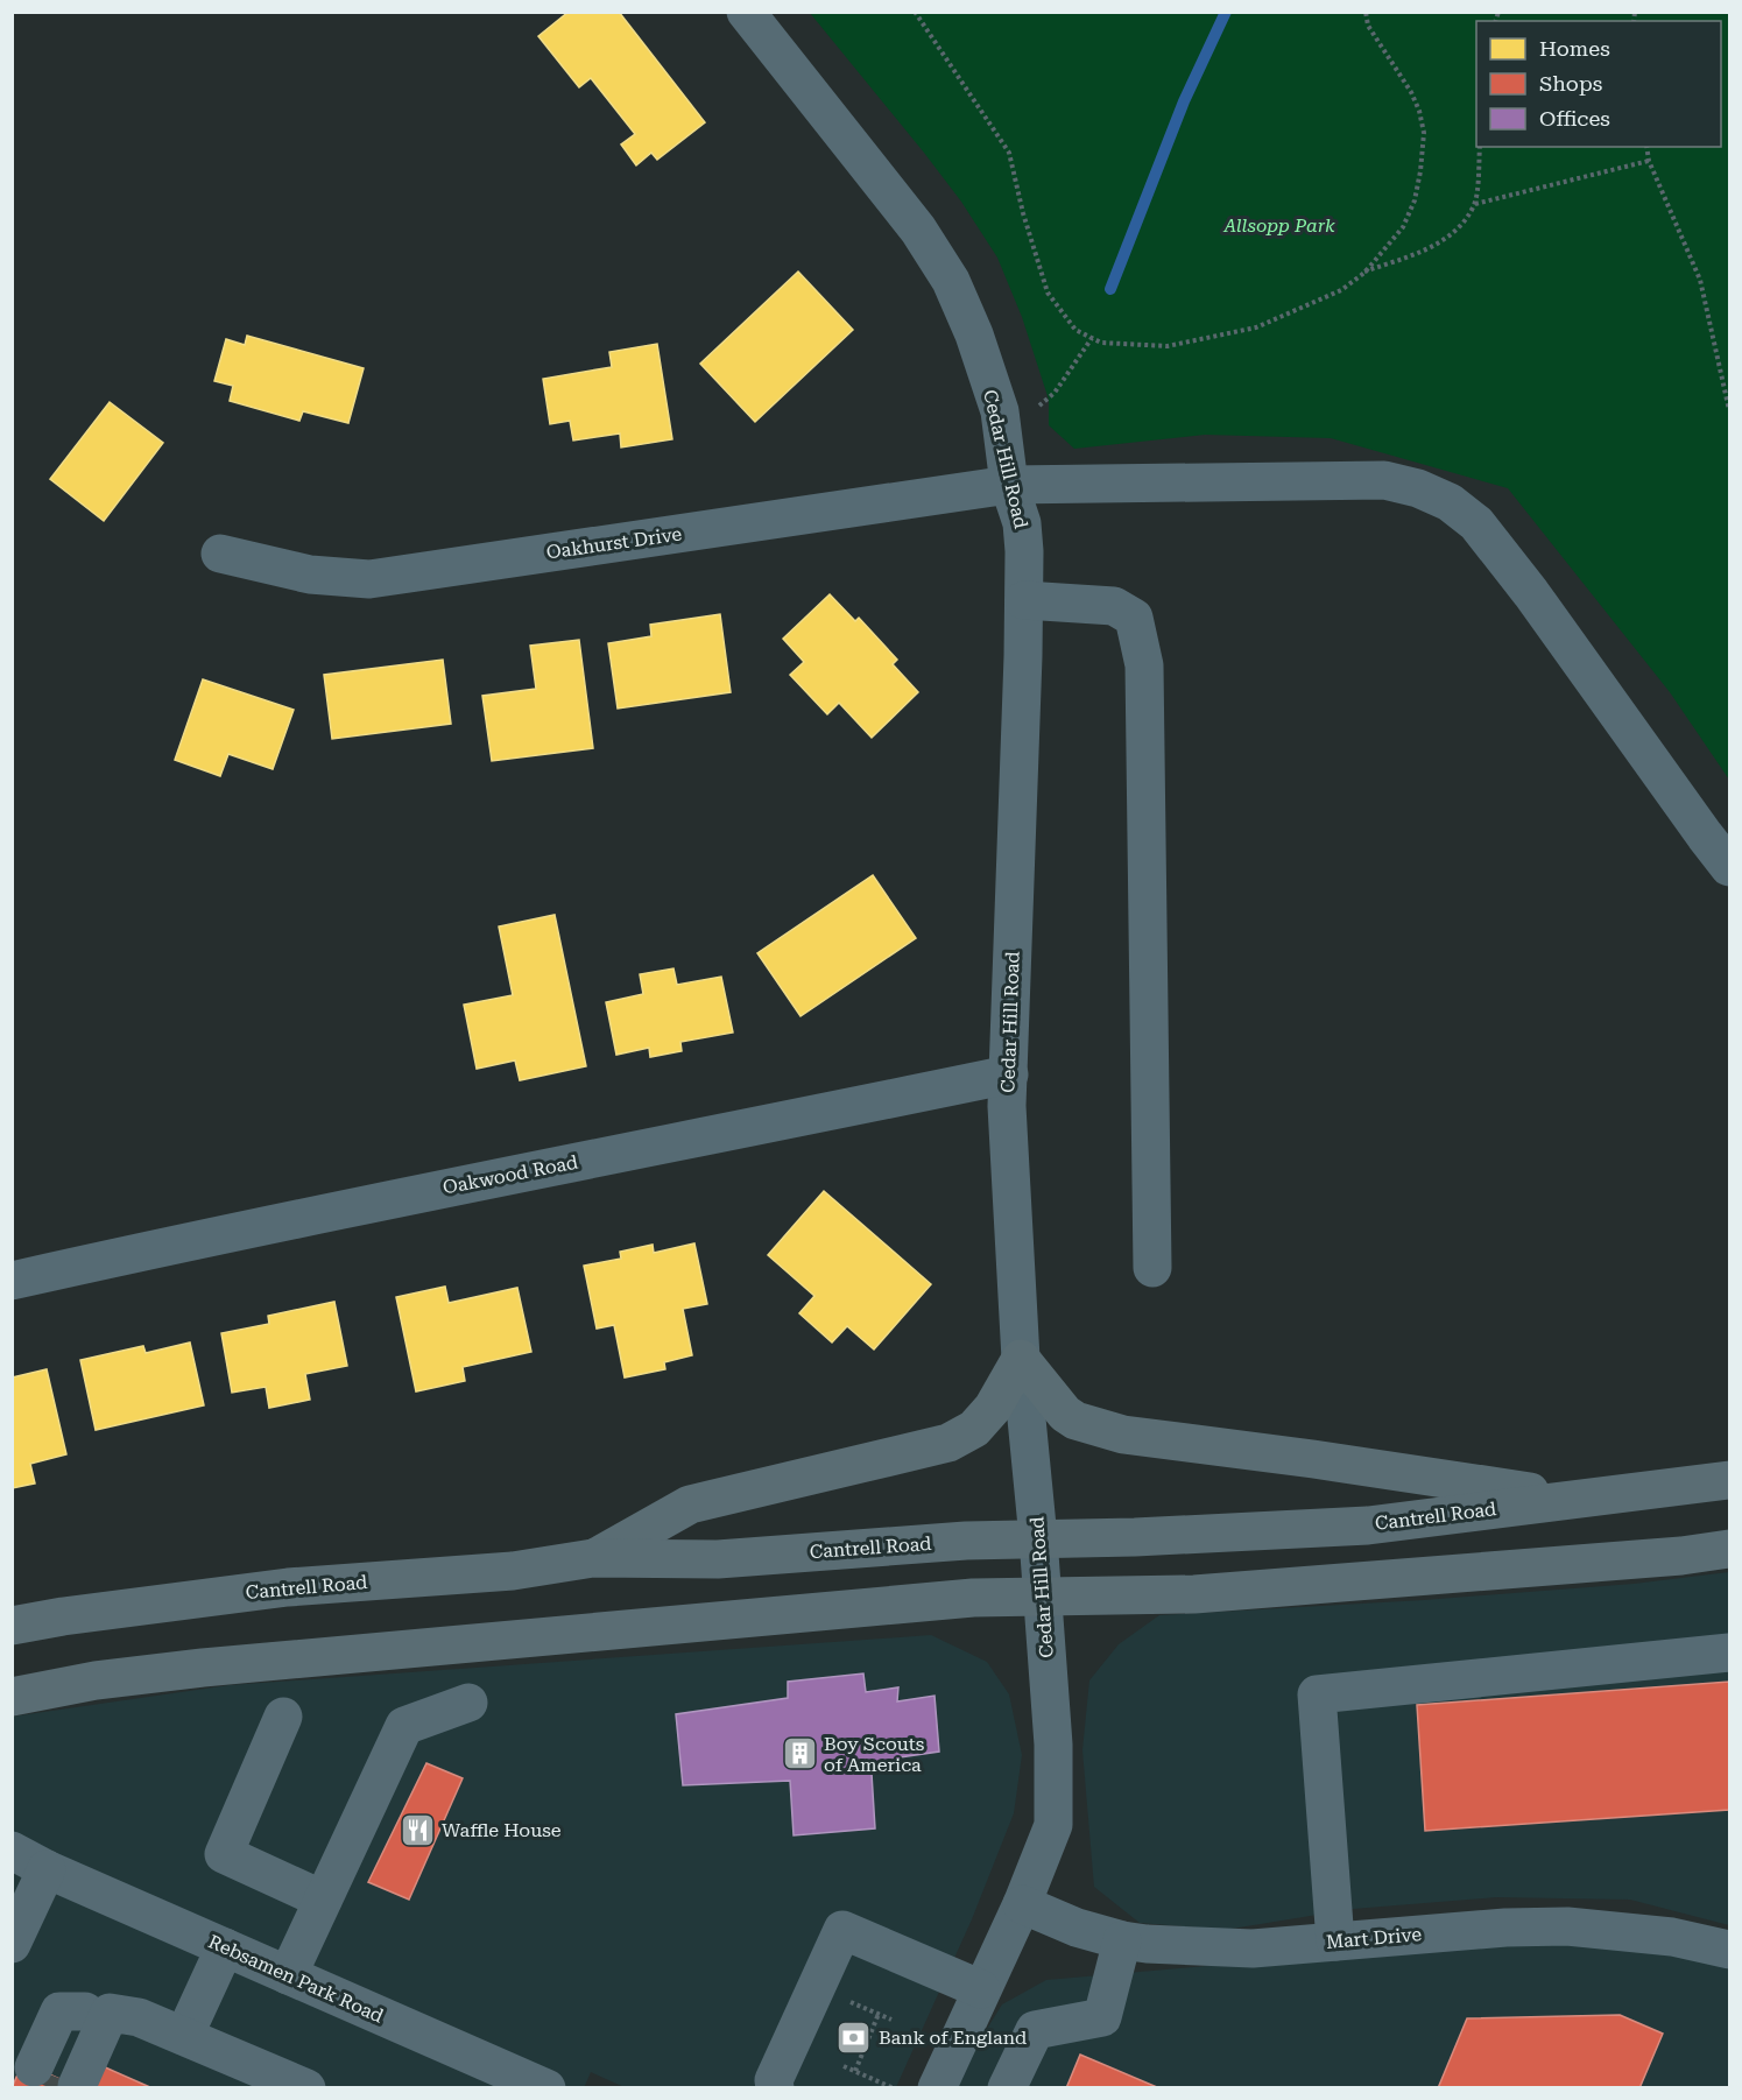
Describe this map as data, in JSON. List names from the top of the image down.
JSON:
{
  "streets": {
    "main road": ["Cantrell Road"],
    "street": [
      "Cedar Hill Road",
      "Oakhurst Drive",
      "Oakwood Road",
      "Mart Drive",
      "Rebsamen Park Road"
    ]
  },
  "crossings": [
    ["Cedar Hill Road", "Oakhurst Drive"],
    ["Cedar Hill Road", "Oakwood Road"],
    ["Cedar Hill Road", "Cantrell Road"],
    ["Cedar Hill Road", "Mart Drive"]
  ],
  "parks": ["Allsopp Park"],
  "places": {
    "building": ["Boy Scouts of America"],
    "restaurant": ["Waffle House"],
    "bank": ["Bank of England"]
  },
  "legend": ["Homes", "Shops", "Offices"]
}
